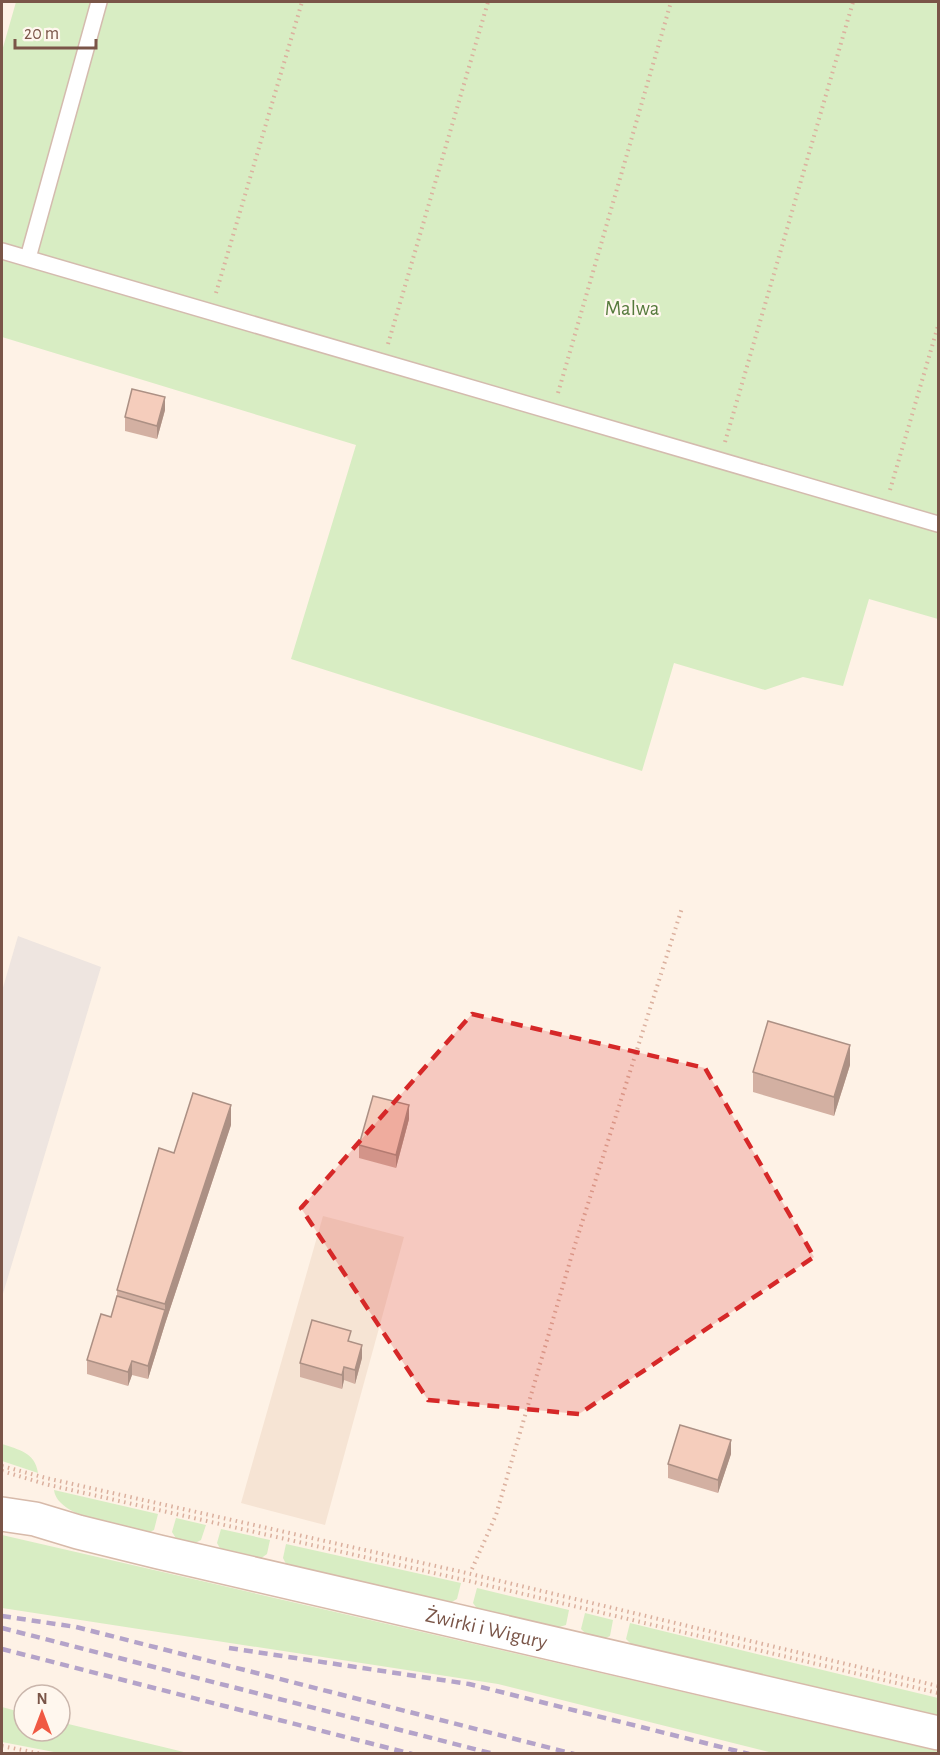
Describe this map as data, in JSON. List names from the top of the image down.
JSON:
{
  "streets": {
    "main road": ["Żwirki i Wigury"]
  },
  "parks": ["Malwa"],
  "scale_bar": "20 m",
  "north": "top"
}
